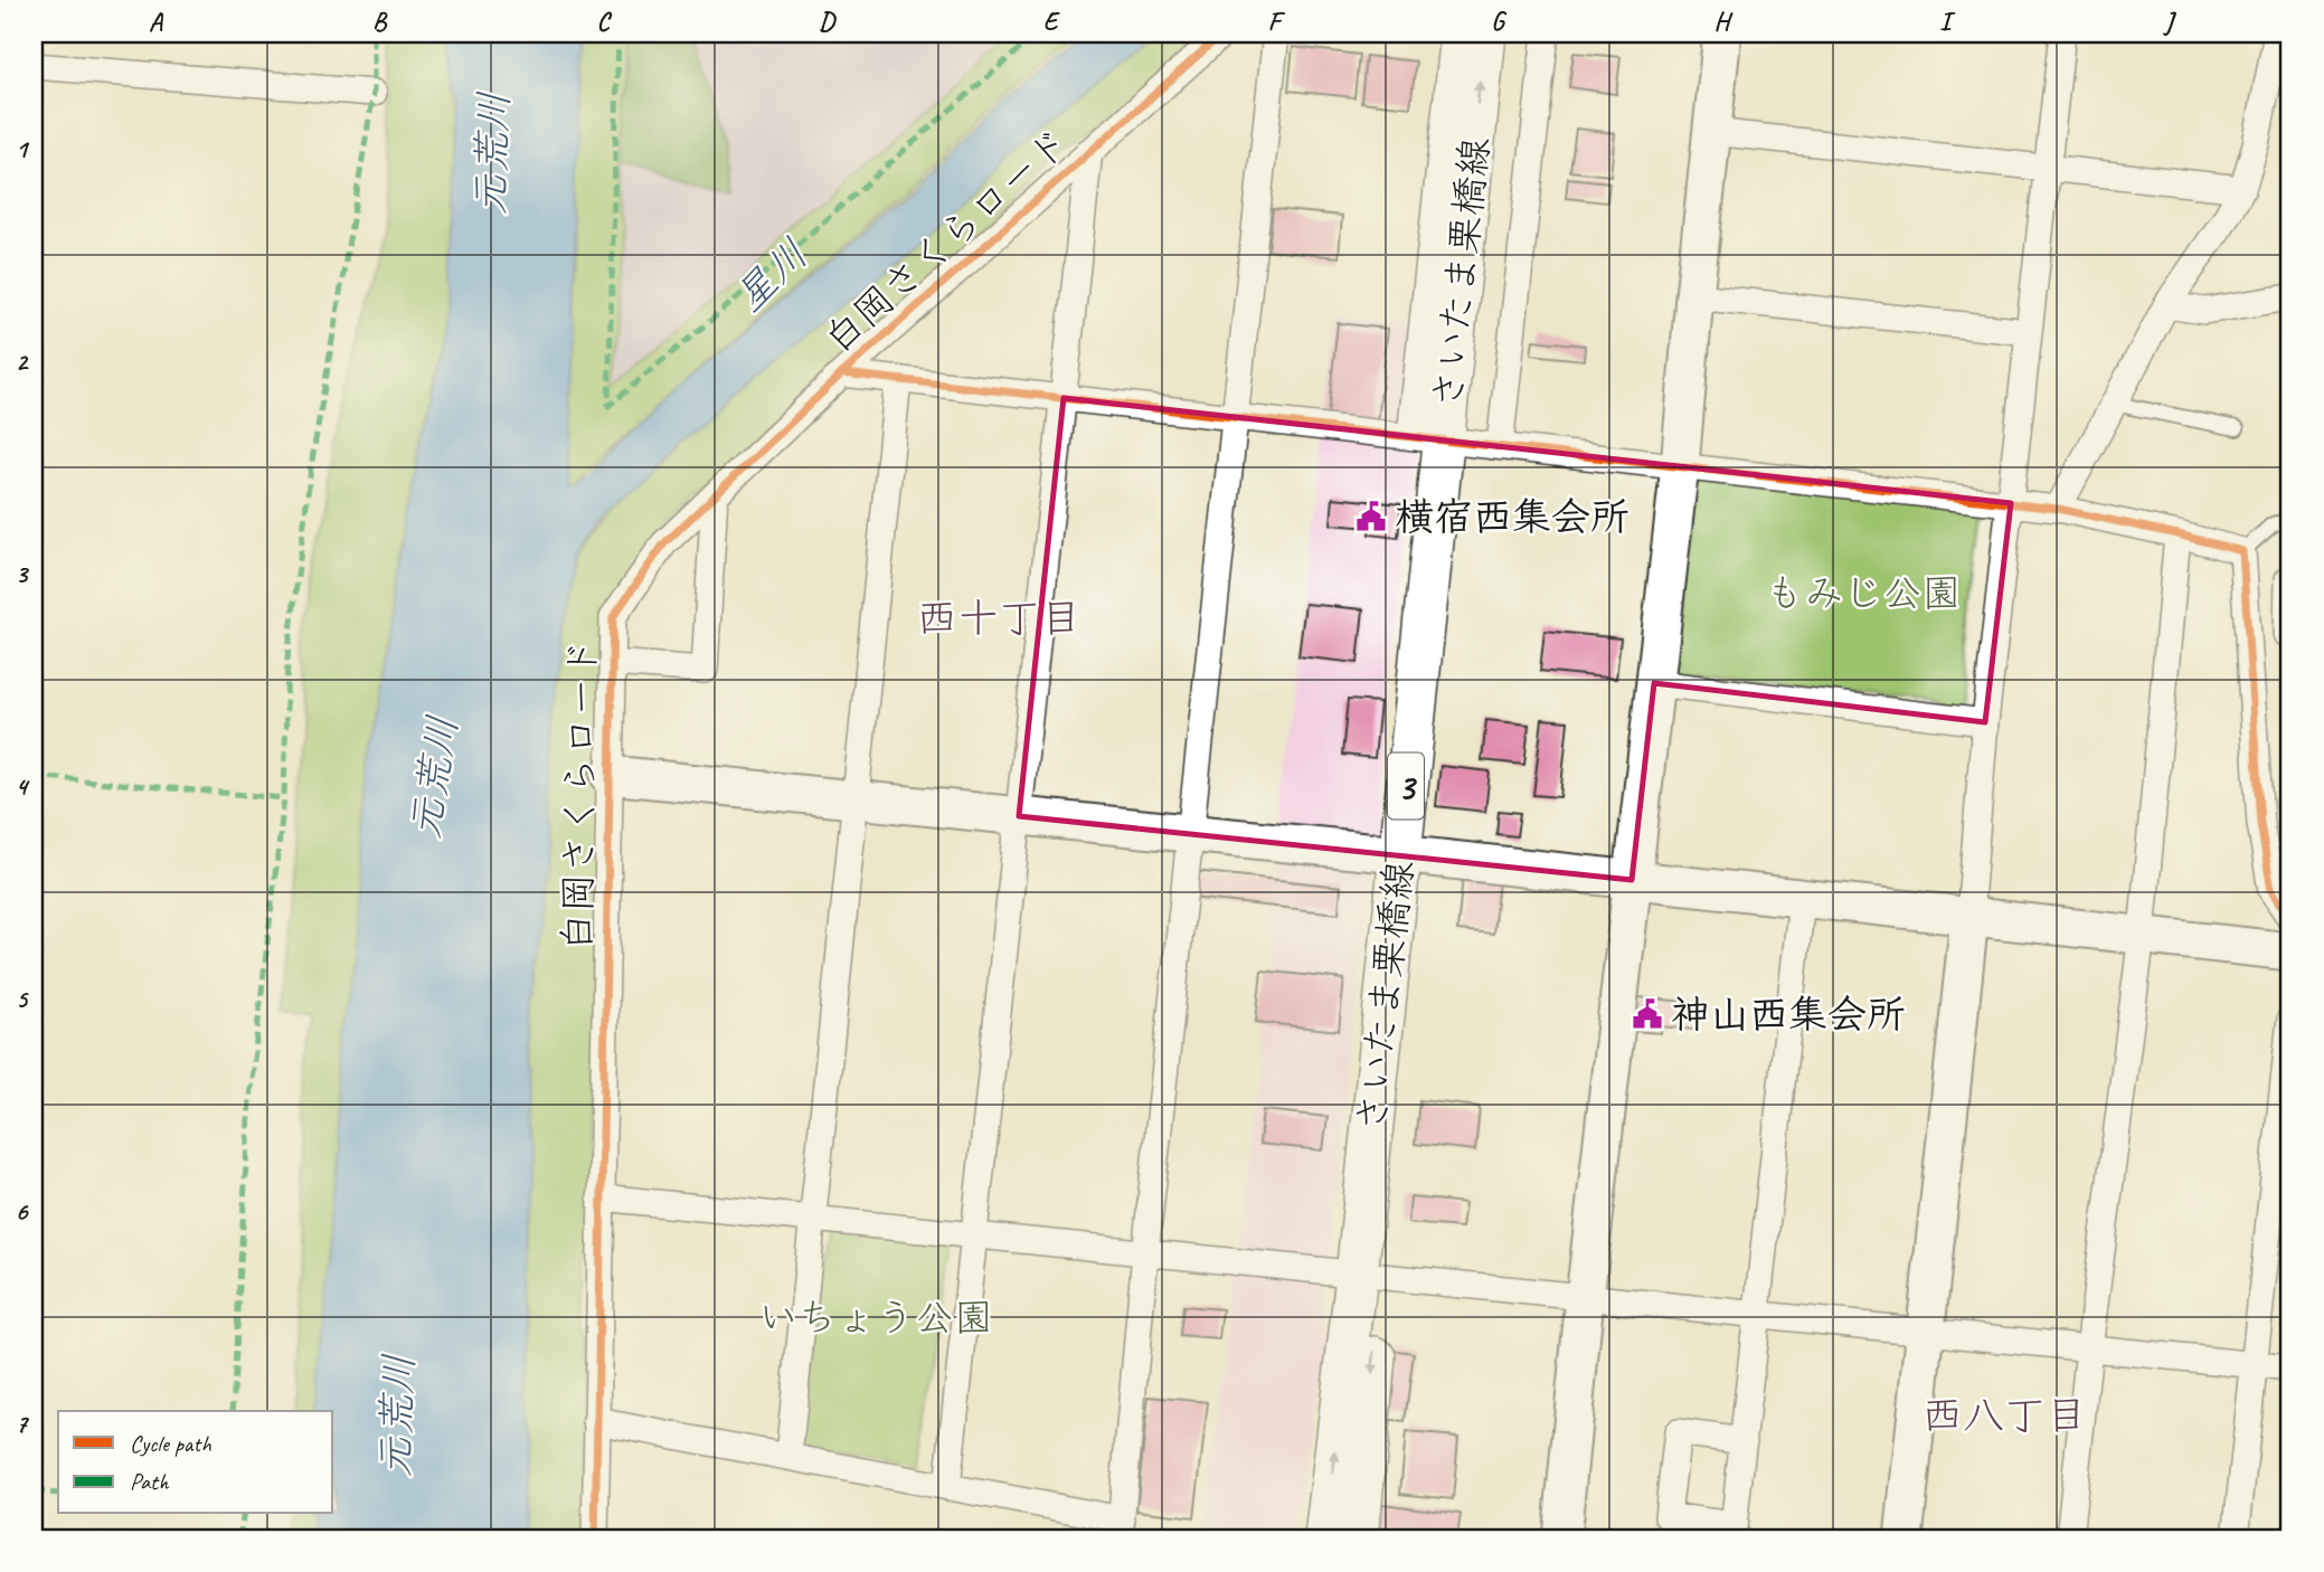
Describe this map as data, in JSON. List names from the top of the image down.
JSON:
{
  "streets": {
    "main road": ["さいたま栗橋線", "3"],
    "street": ["白岡さくらロード"]
  },
  "districts": ["西十丁目", "西八丁目"],
  "water": ["元荒川", "星川"],
  "parks": ["もみじ公園", "いちょう公園"],
  "places": {
    "public building": ["横宿西集会所", "神山西集会所"]
  },
  "legend": ["Cycle path", "Path"],
  "grid": {
    "columns": [
      "A",
      "B",
      "C",
      "D",
      "E",
      "F",
      "G",
      "H",
      "I",
      "J"
    ],
    "rows": [
      "1",
      "2",
      "3",
      "4",
      "5",
      "6",
      "7"
    ]
  }
}
